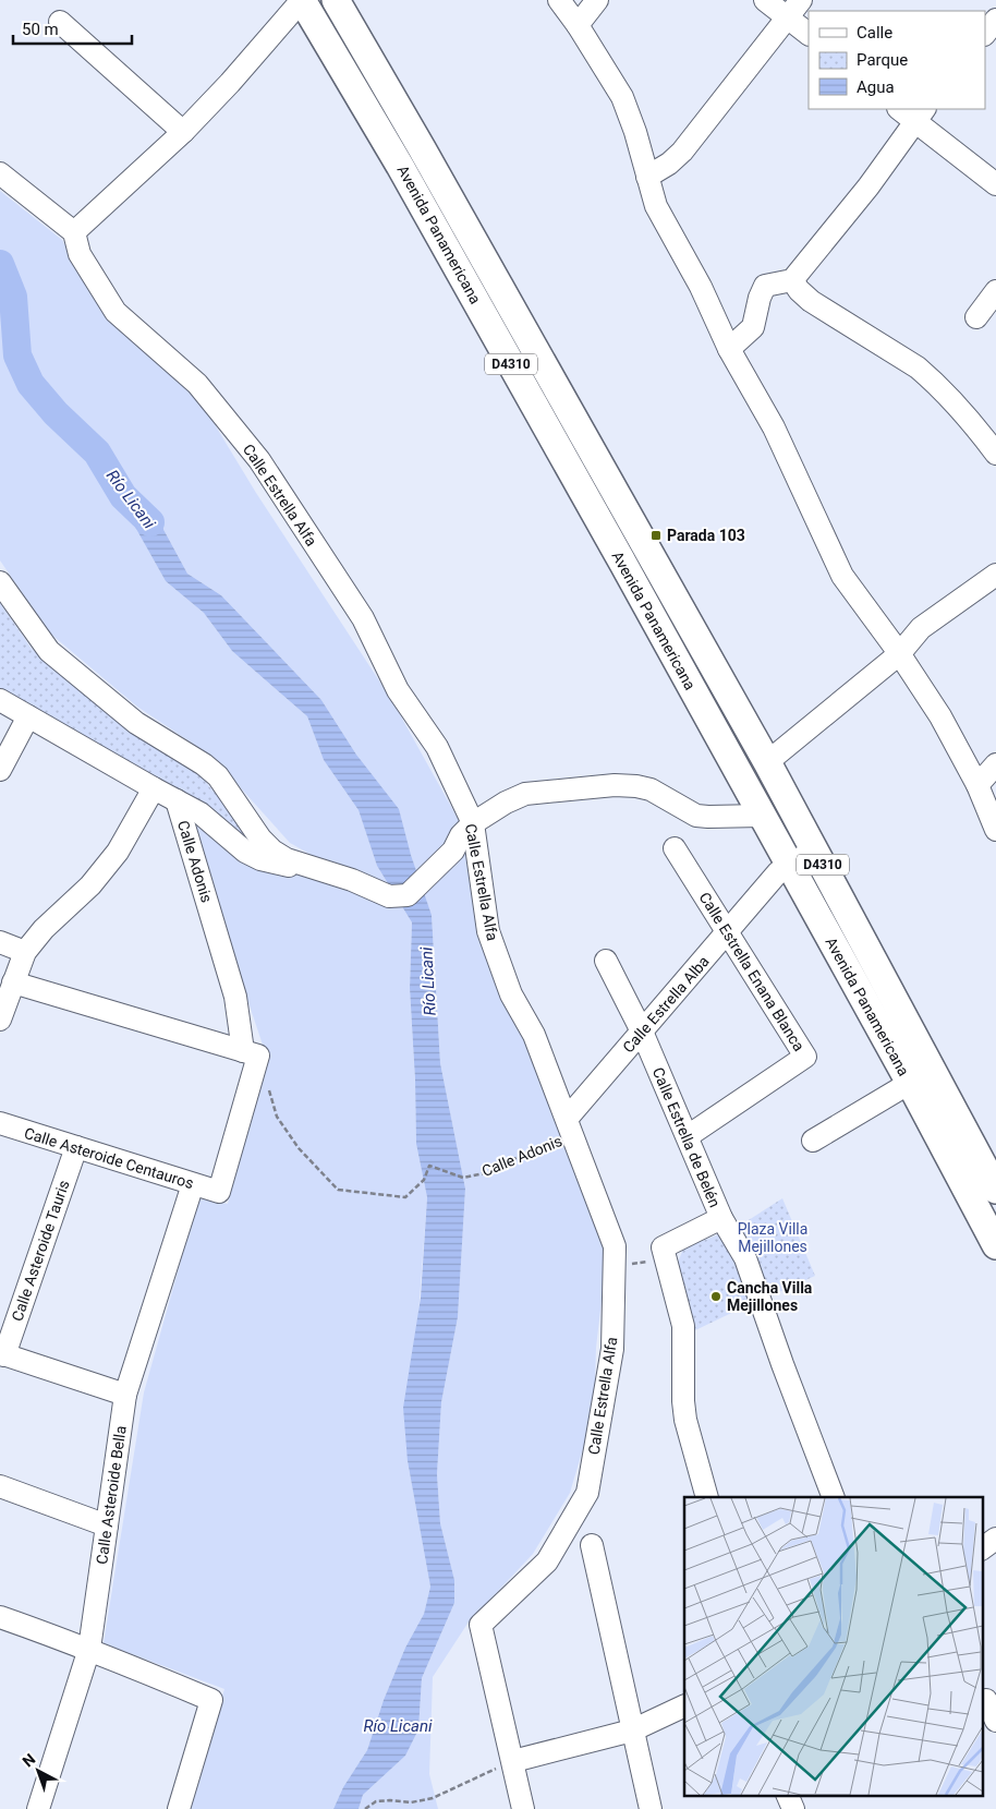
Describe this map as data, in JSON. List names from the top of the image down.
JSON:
{
  "streets": {
    "main road": ["Avenida Panamericana", "D4310"],
    "street": [
      "Calle Estrella Alfa",
      "Calle Adonis",
      "Calle Estrella Enana Blanca",
      "Calle Estrella Alba",
      "Calle Estrella de Belén",
      "Calle Asteroide Centauros",
      "Calle Asteroide Tauris",
      "Calle Asteroide Bella"
    ]
  },
  "crossings": [
    ["Avenida Panamericana", "Calle Estrella Alba"],
    ["Calle Estrella Alfa", "Calle Adonis"],
    ["Calle Estrella Alfa", "Calle Estrella Alba"],
    ["Calle Adonis", "Calle Estrella Alba"],
    ["Calle Adonis", "Calle Asteroide Centauros"],
    ["Calle Estrella Enana Blanca", "Calle Estrella Alba"],
    ["Calle Estrella Enana Blanca", "Calle Estrella de Belén"],
    ["Calle Estrella Alba", "Calle Estrella de Belén"],
    ["Calle Asteroide Centauros", "Calle Asteroide Tauris"],
    ["Calle Asteroide Centauros", "Calle Asteroide Bella"]
  ],
  "water": ["Río Licani"],
  "parks": ["Plaza Villa Mejillones"],
  "places": {
    "transit": ["Parada 103"],
    "other": ["Cancha Villa Mejillones"]
  },
  "legend": ["Calle", "Parque", "Agua"],
  "scale_bar": "50 m",
  "north": "top left"
}
